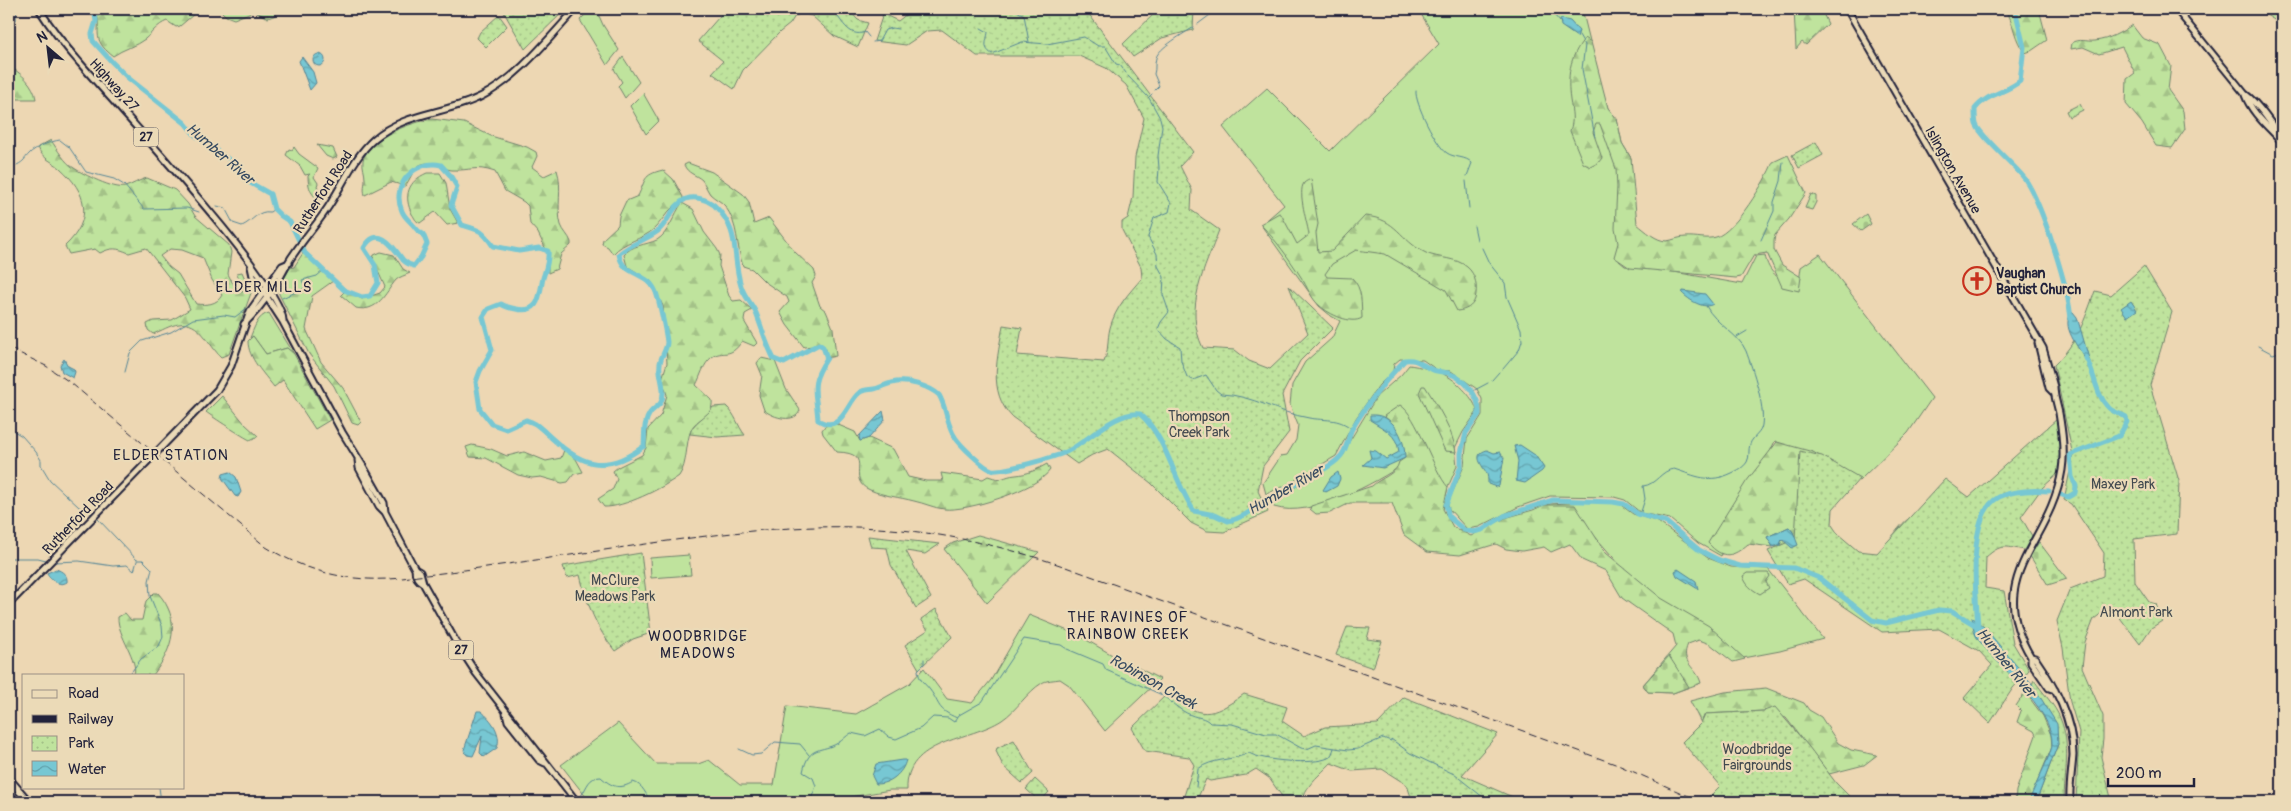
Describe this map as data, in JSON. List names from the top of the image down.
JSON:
{
  "streets": {
    "main road": [
      "Highway 27",
      "27",
      "Islington Avenue",
      "Rutherford Road"
    ]
  },
  "crossings": [
    ["Highway 27", "Rutherford Road"]
  ],
  "districts": [
    "ELDER MILLS",
    "ELDER STATION",
    "THE RAVINES OF RAINBOW CREEK",
    "WOODBRIDGE MEADOWS"
  ],
  "water": ["Humber River", "Robinson Creek"],
  "parks": [
    "Thompson Creek Park",
    "Maxey Park",
    "McClure Meadows Park",
    "Almont Park",
    "Woodbridge Fairgrounds"
  ],
  "places": {
    "church": ["Vaughan Baptist Church"]
  },
  "legend": [
    "Road",
    "Railway",
    "Park",
    "Water"
  ],
  "scale_bar": "200 m",
  "north": "top left"
}
